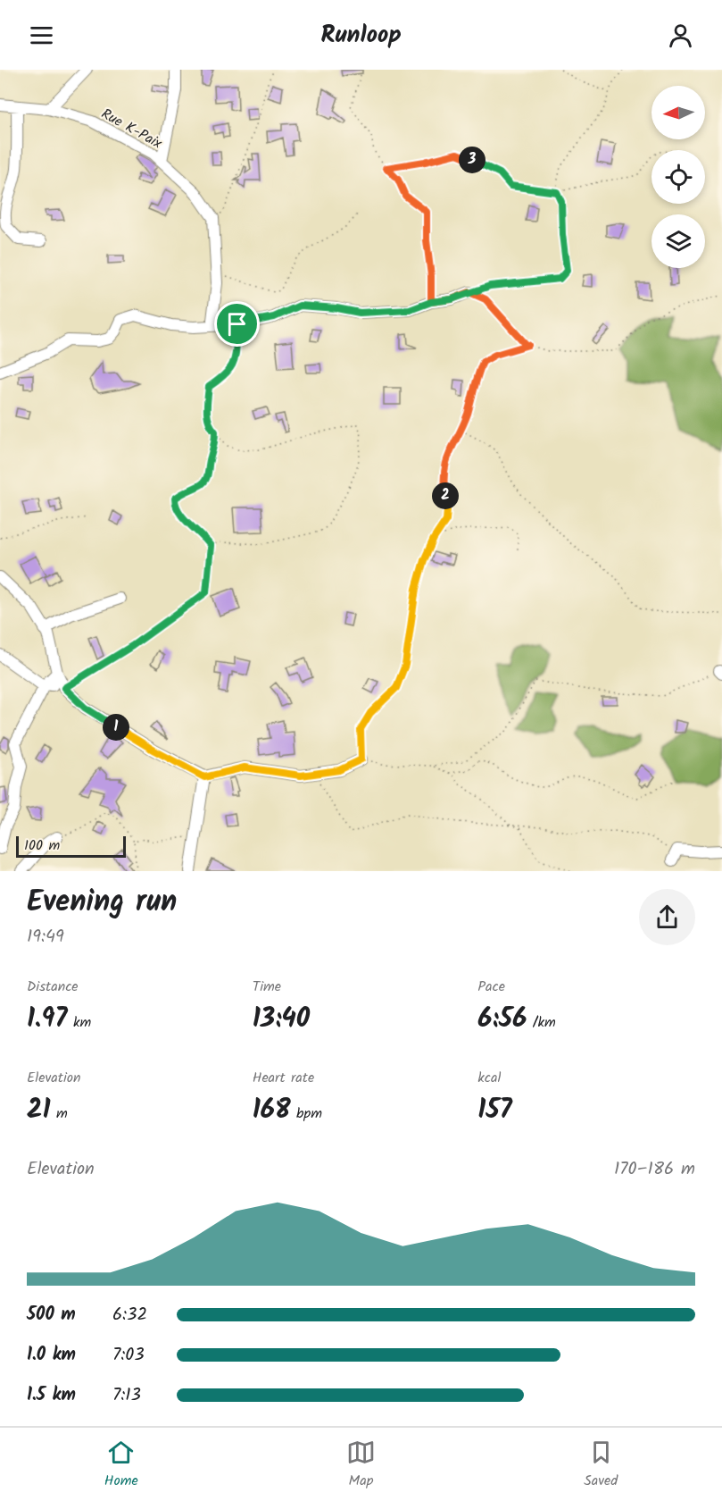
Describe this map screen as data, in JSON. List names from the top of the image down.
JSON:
{
  "streets": {
    "street": ["Rue K-Paix"]
  },
  "scale_bar": "100 m",
  "north": "left",
  "page": {
    "header": "Runloop",
    "pins": ["3", "2", "1"],
    "scale": "100 m",
    "heading": ["Evening run", "19:49"],
    "stats": [
      ["Distance", "1.97 km"],
      ["Time", "13:40"],
      ["Pace", "6:56 /km"],
      ["Elevation", "21 m"],
      ["Heart rate", "168 bpm"],
      ["kcal", "157"]
    ],
    "chart": ["Elevation", "170–186 m"],
    "list": [
      {
        "name": "500 m",
        "note": "6:32"
      },
      {
        "name": "1.0 km",
        "note": "7:03"
      },
      {
        "name": "1.5 km",
        "note": "7:13"
      }
    ],
    "tabs": ["Home", "Map", "Saved"]
  }
}
